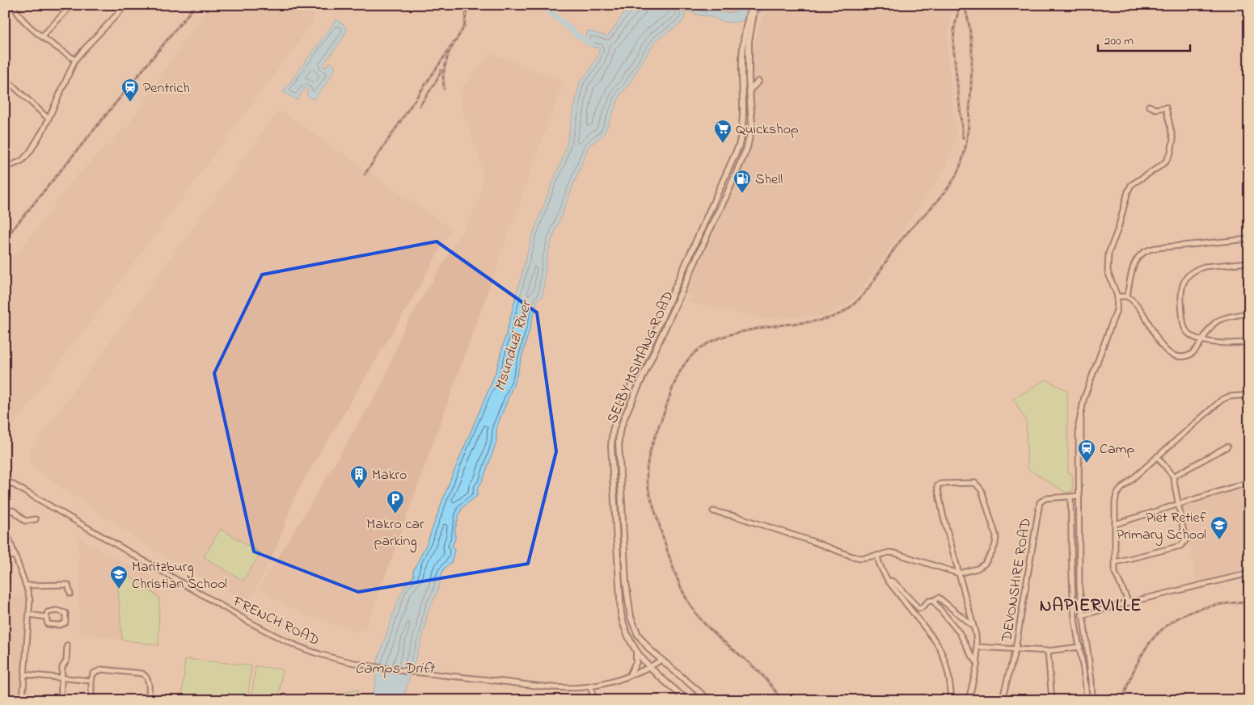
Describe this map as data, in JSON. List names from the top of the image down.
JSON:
{
  "streets": {
    "main road": ["SELBY MSIMANG ROAD"],
    "street": ["DEVONSHIRE ROAD", "FRENCH ROAD"]
  },
  "crossings": [
    ["SELBY MSIMANG ROAD", "FRENCH ROAD"]
  ],
  "districts": ["NAPIERVILLE"],
  "water": ["Msunduzi River", "Camps Drift"],
  "places": {
    "station": ["Pentrich", "Camp"],
    "supermarket": ["Quickshop"],
    "fuel station": ["Shell"],
    "building": ["Makro"],
    "parking": ["Makro car parking"],
    "school or university": ["Piet Retief Primary School", "Maritzburg Christian School"]
  },
  "scale_bar": "200 m"
}
